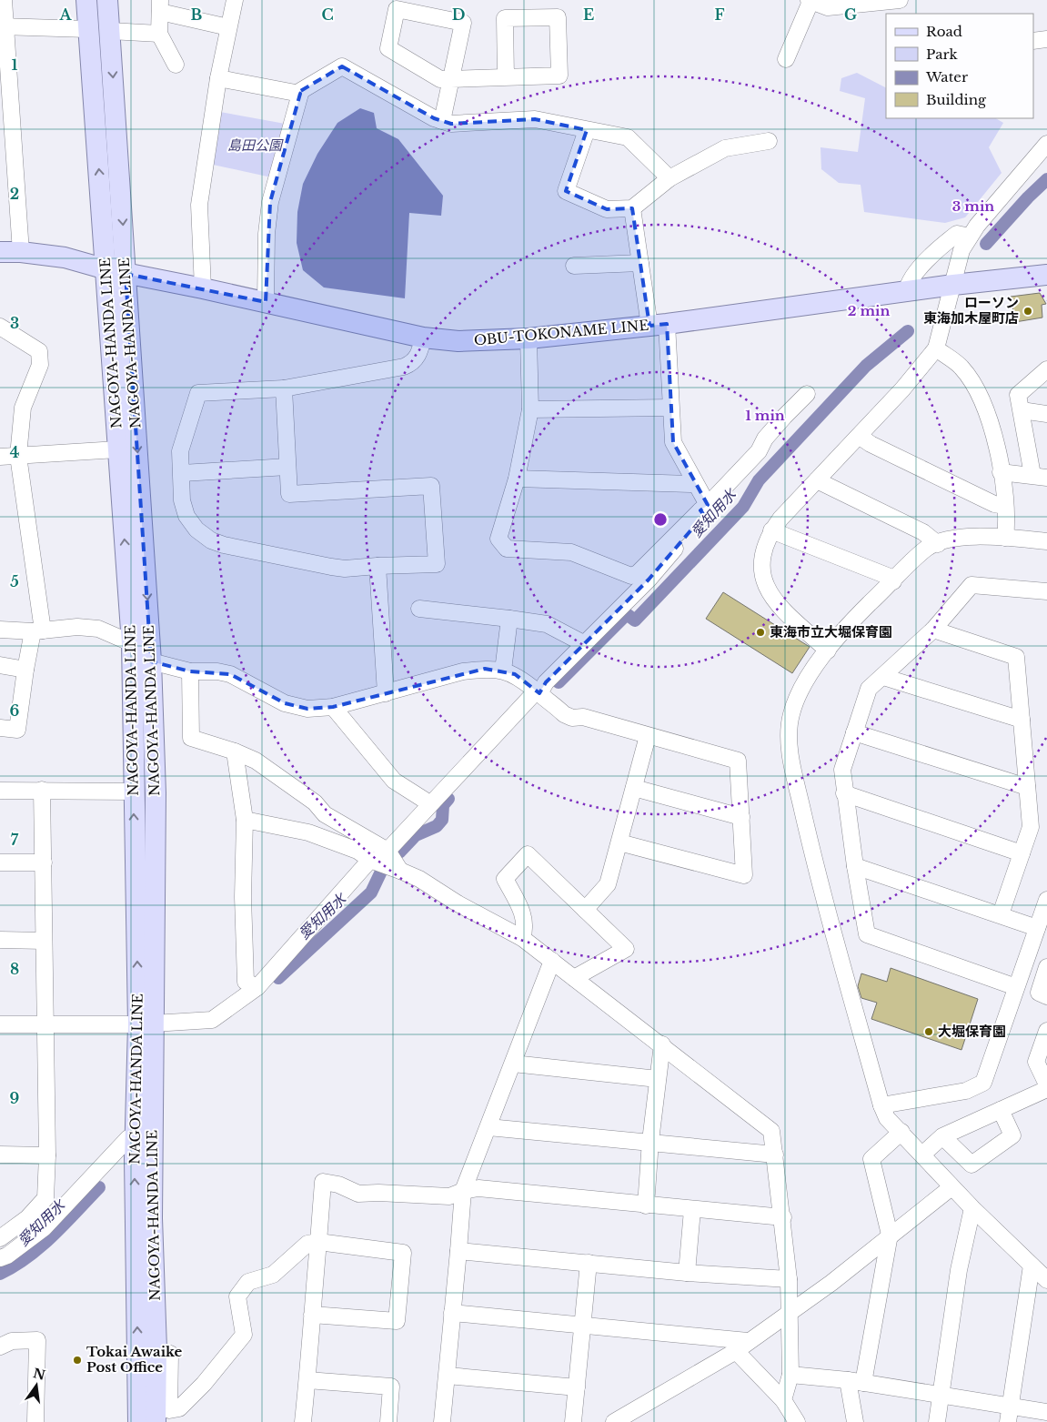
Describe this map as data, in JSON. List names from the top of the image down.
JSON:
{
  "streets": {
    "main road": ["OBU-TOKONAME LINE", "NAGOYA-HANDA LINE"]
  },
  "crossings": [
    ["OBU-TOKONAME LINE", "NAGOYA-HANDA LINE"]
  ],
  "water": ["愛知用水"],
  "parks": ["島田公園"],
  "places": [
    "ローソン 東海加木屋町店",
    "東海市立大堀保育園",
    "大堀保育園",
    "Tokai Awaike Post Office"
  ],
  "legend": [
    "Road",
    "Park",
    "Water",
    "Building"
  ],
  "north": "top",
  "grid": {
    "columns": [
      "A",
      "B",
      "C",
      "D",
      "E",
      "F",
      "G"
    ],
    "rows": [
      "1",
      "2",
      "3",
      "4",
      "5",
      "6",
      "7",
      "8",
      "9"
    ]
  },
  "rings": ["3 min", "2 min", "1 min"]
}
